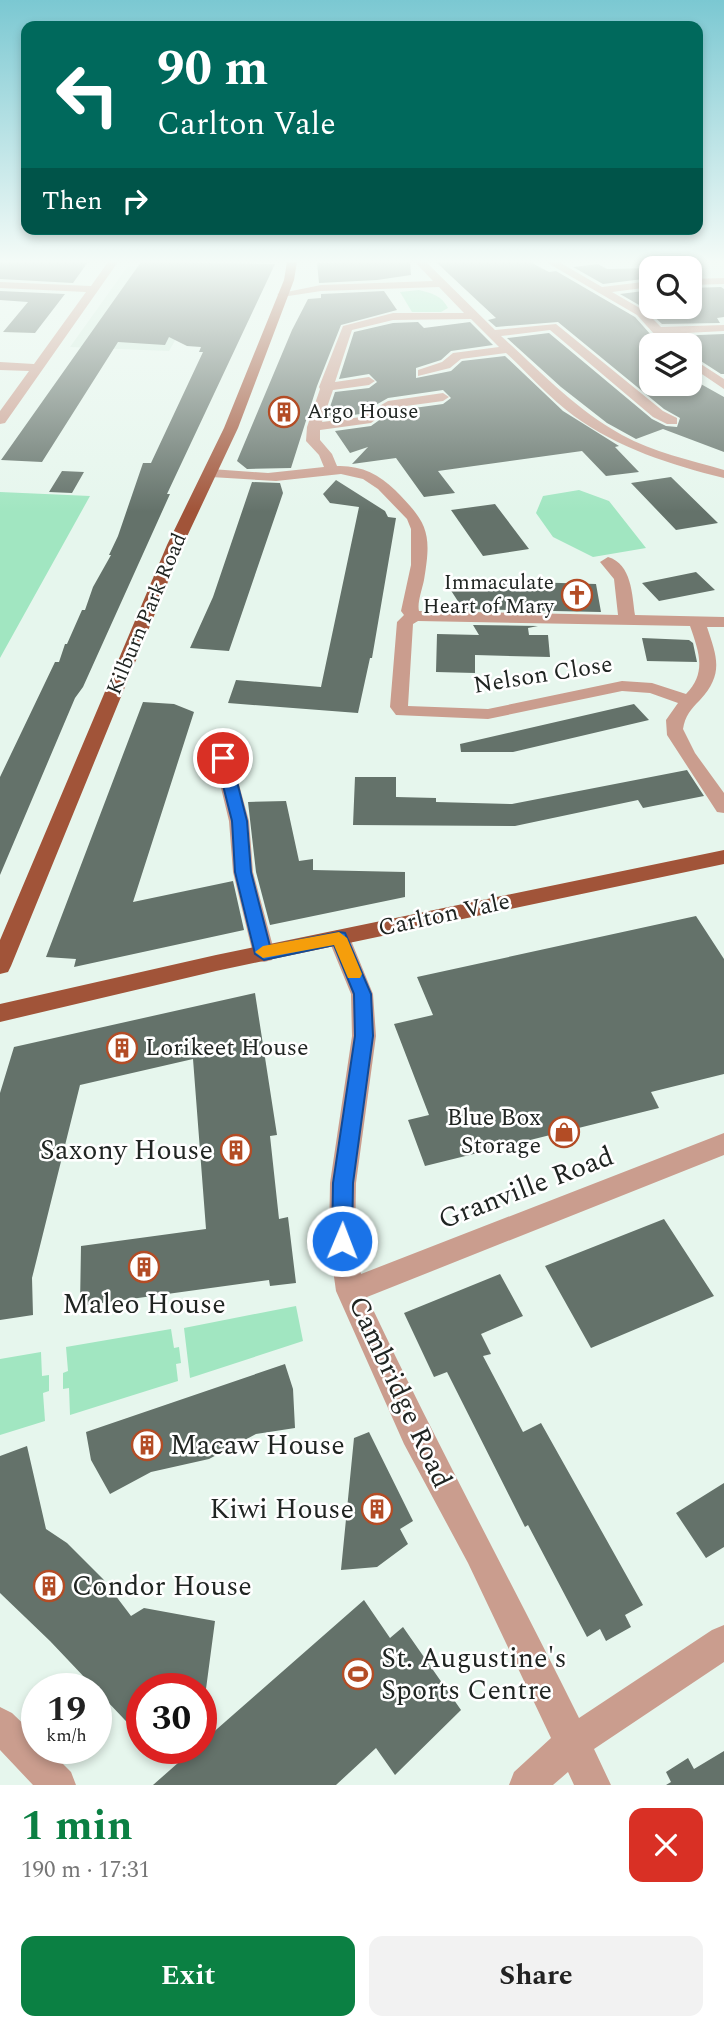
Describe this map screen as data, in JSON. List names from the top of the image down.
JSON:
{
  "streets": {
    "main road": ["Kilburn Park Road", "Carlton Vale"],
    "street": ["Nelson Close", "Granville Road", "Cambridge Road"]
  },
  "crossings": [
    ["Carlton Vale", "Cambridge Road"],
    ["Granville Road", "Cambridge Road"]
  ],
  "places": {
    "building": [
      "Argo House",
      "Lorikeet House",
      "Saxony House",
      "Maleo House",
      "Macaw House",
      "Kiwi House",
      "Condor House"
    ],
    "church": ["Immaculate Heart of Mary"],
    "shop": ["Blue Box Storage"],
    "sports": ["St. Augustine's Sports Centre"]
  },
  "page": {
    "turn": ["90 m", "Carlton Vale"],
    "then": "Then",
    "speed": "19 km/h",
    "limit": "30",
    "heading": ["1 min", "190 m · 17:31"],
    "buttons": ["Exit", "Share"]
  }
}
